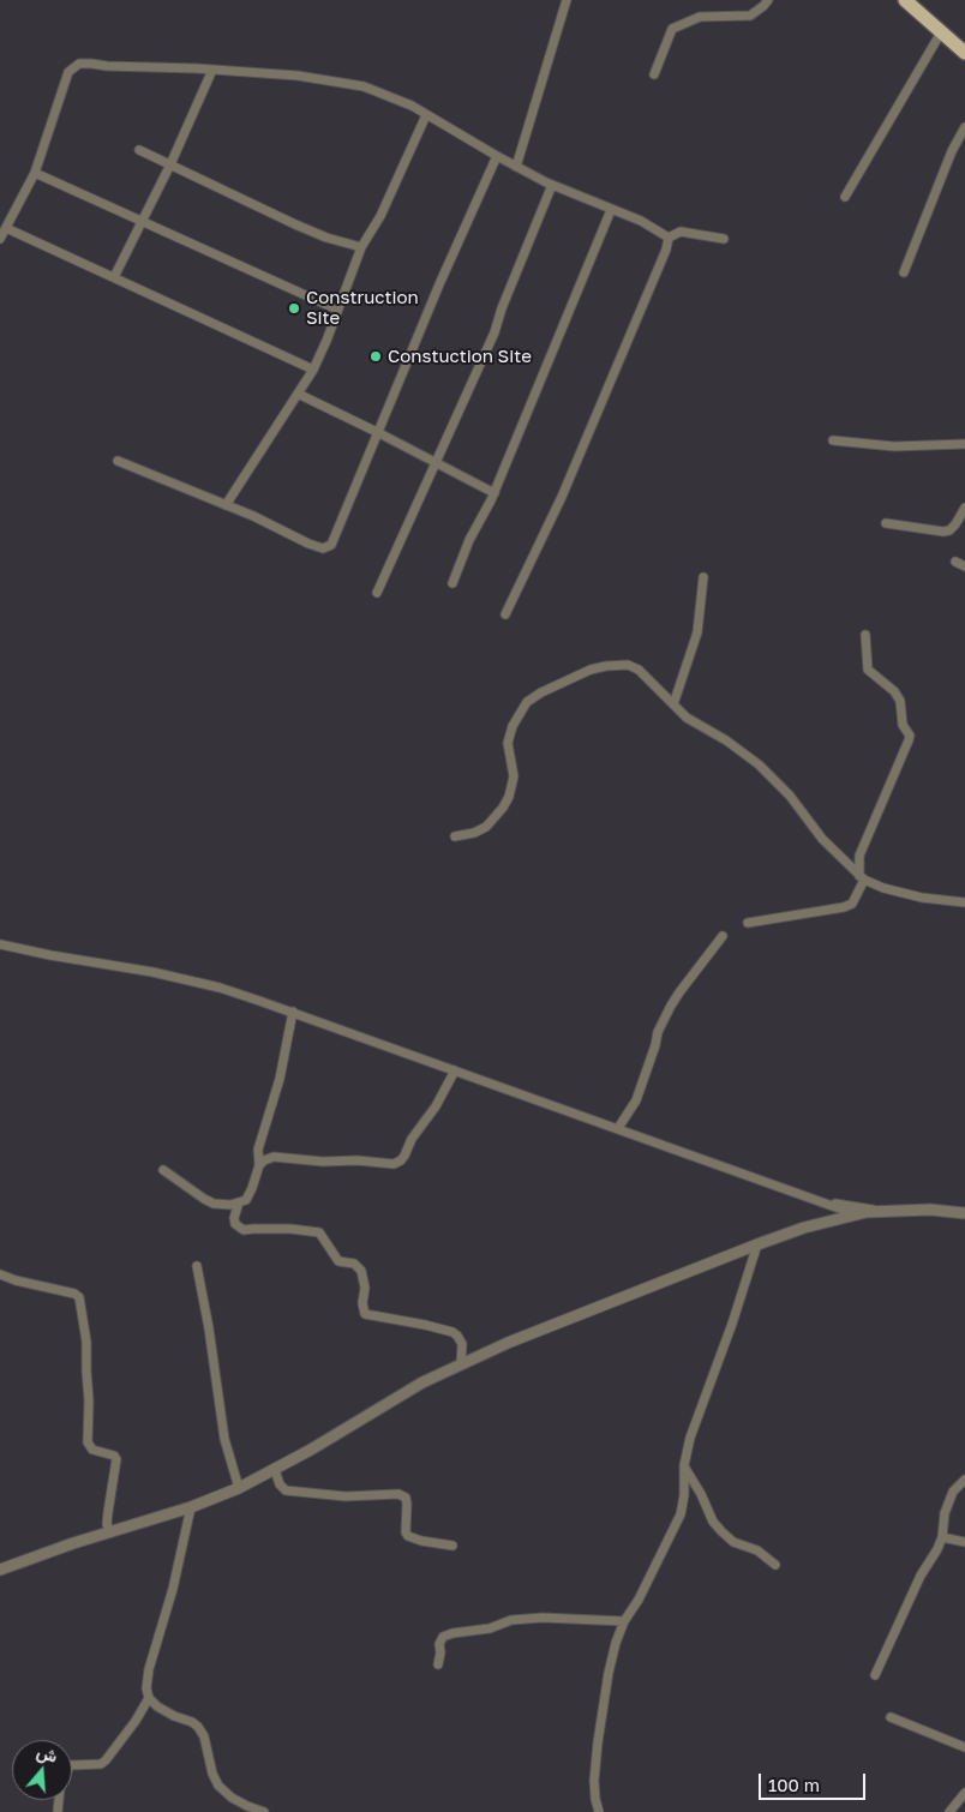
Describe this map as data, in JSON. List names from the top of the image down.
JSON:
{
  "places": ["Construction Site", "Constuction Site"],
  "scale_bar": "100 m",
  "north": "top"
}
